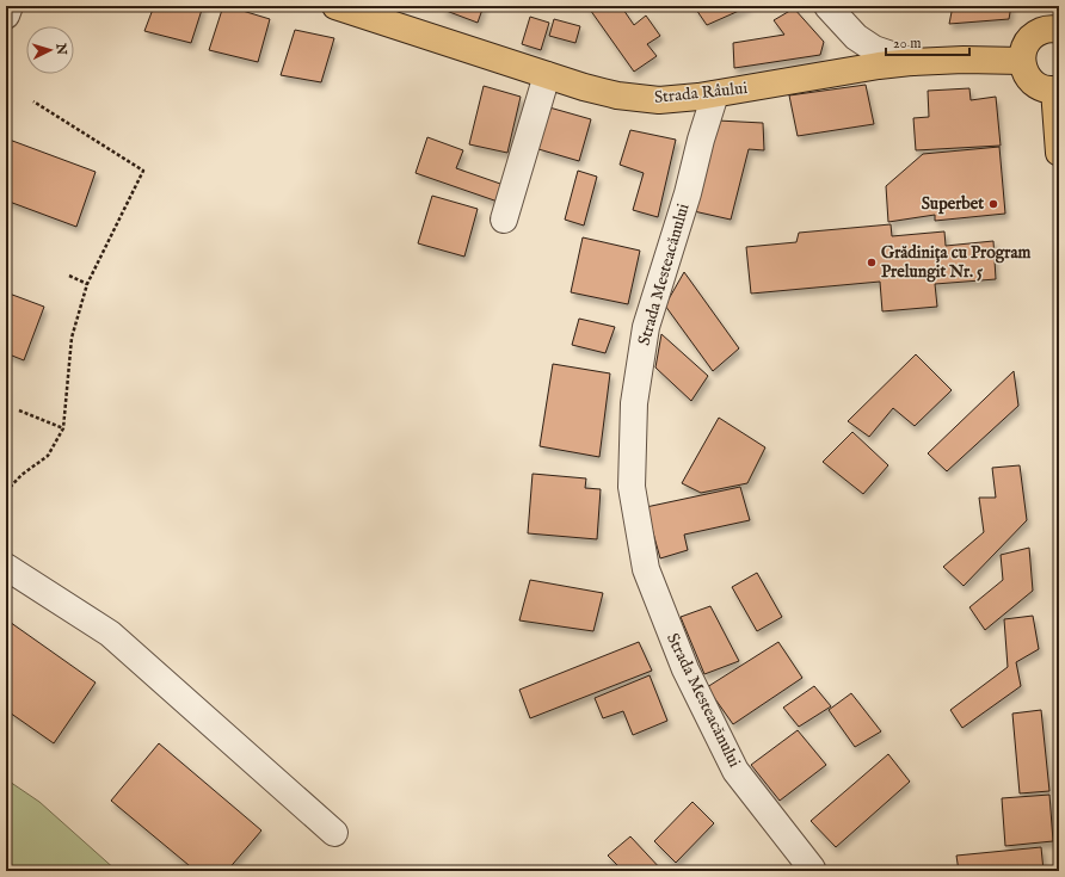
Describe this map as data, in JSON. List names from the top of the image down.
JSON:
{
  "streets": {
    "main road": ["Strada Râului"],
    "street": ["Strada Mesteacănului"]
  },
  "crossings": [
    ["Strada Râului", "Strada Mesteacănului"]
  ],
  "places": ["Superbet", "Grădinița cu Program Prelungit Nr. 5"],
  "scale_bar": "20 m",
  "north": "right"
}
